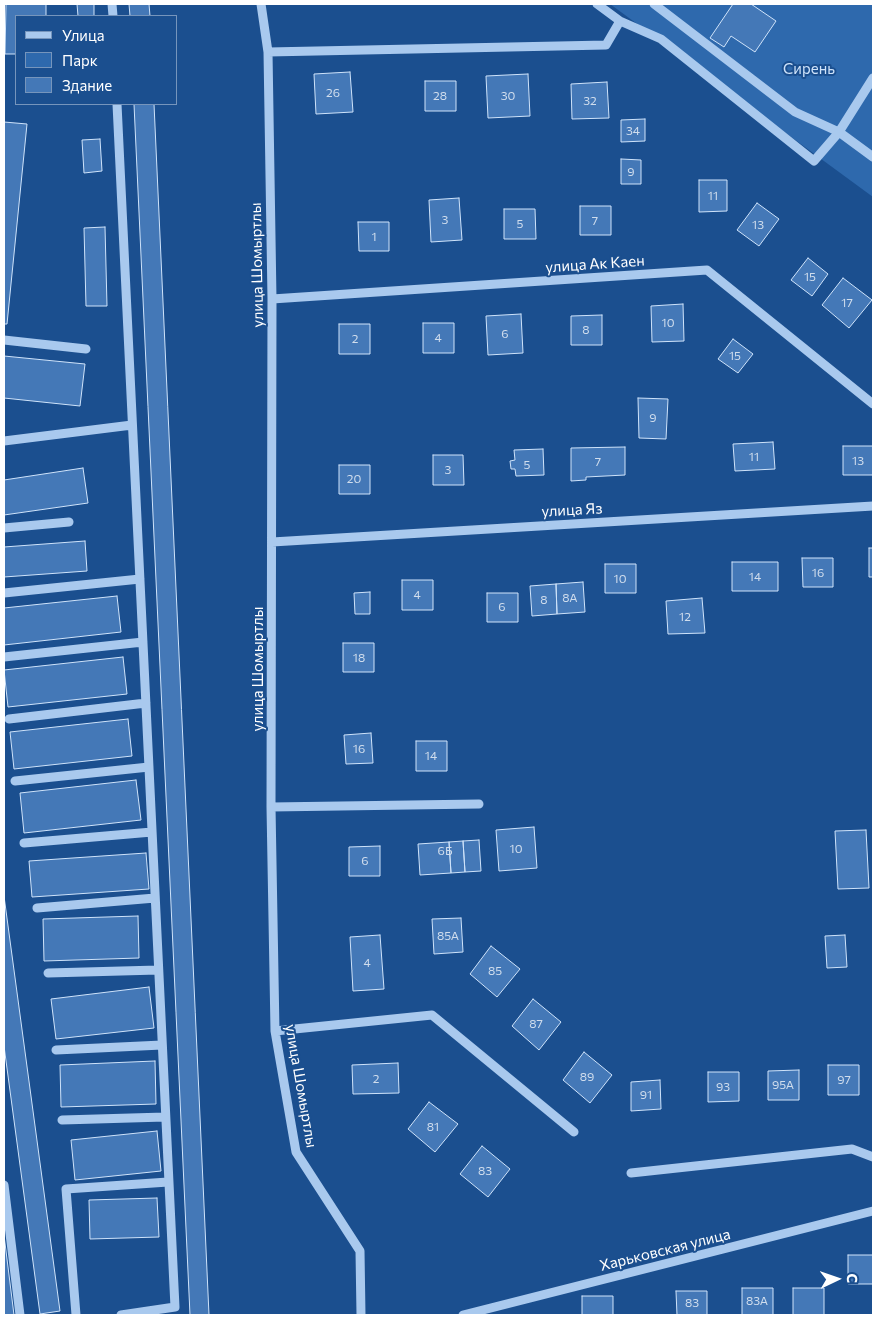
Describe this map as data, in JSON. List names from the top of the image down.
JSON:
{
  "streets": {
    "street": [
      "улица Ак Каен",
      "улица Шомыртлы",
      "улица Яз",
      "Харьковская улица"
    ]
  },
  "crossings": [
    ["улица Ак Каен", "улица Шомыртлы"],
    ["улица Шомыртлы", "улица Яз"]
  ],
  "parks": ["Сирень"],
  "house_numbers": [
    "26",
    "28",
    "30",
    "32",
    "34",
    "9",
    "11",
    "3",
    "7",
    "5",
    "13",
    "1",
    "15",
    "17",
    "10",
    "8",
    "6",
    "4",
    "2",
    "15",
    "9",
    "11",
    "13",
    "7",
    "5",
    "3",
    "20",
    "16",
    "14",
    "10",
    "4",
    "8А",
    "8",
    "6",
    "12",
    "18",
    "16",
    "14",
    "10",
    "6Б",
    "6",
    "85А",
    "4",
    "85",
    "87",
    "89",
    "2",
    "97",
    "95А",
    "93",
    "91",
    "81",
    "83",
    "83А",
    "83"
  ],
  "legend": ["Улица", "Парк", "Здание"],
  "north": "right"
}
